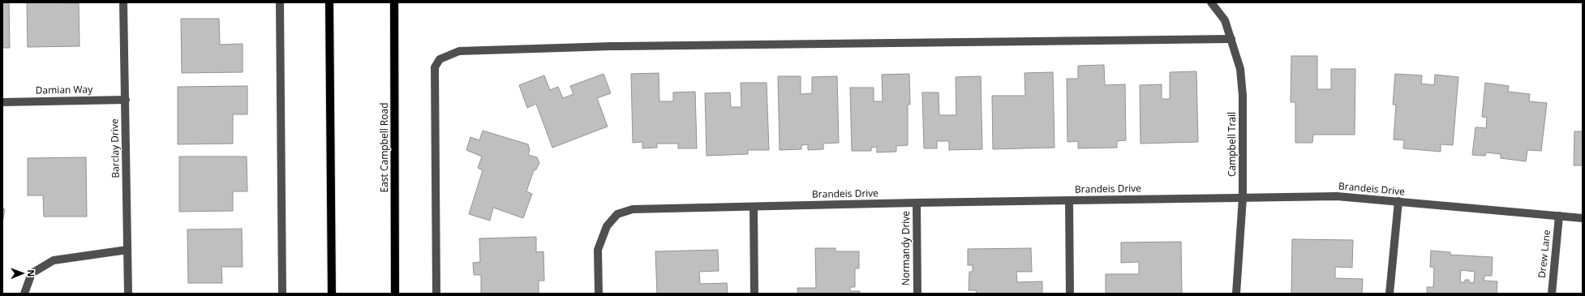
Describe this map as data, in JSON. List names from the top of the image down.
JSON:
{
  "streets": {
    "main road": ["East Campbell Road"],
    "street": [
      "Damian Way",
      "Campbell Trail",
      "Barclay Drive",
      "Brandeis Drive",
      "Normandy Drive",
      "Drew Lane"
    ]
  },
  "crossings": [
    ["Damian Way", "Barclay Drive"],
    ["Campbell Trail", "Brandeis Drive"],
    ["Brandeis Drive", "Normandy Drive"],
    ["Brandeis Drive", "Drew Lane"]
  ],
  "north": "right"
}
